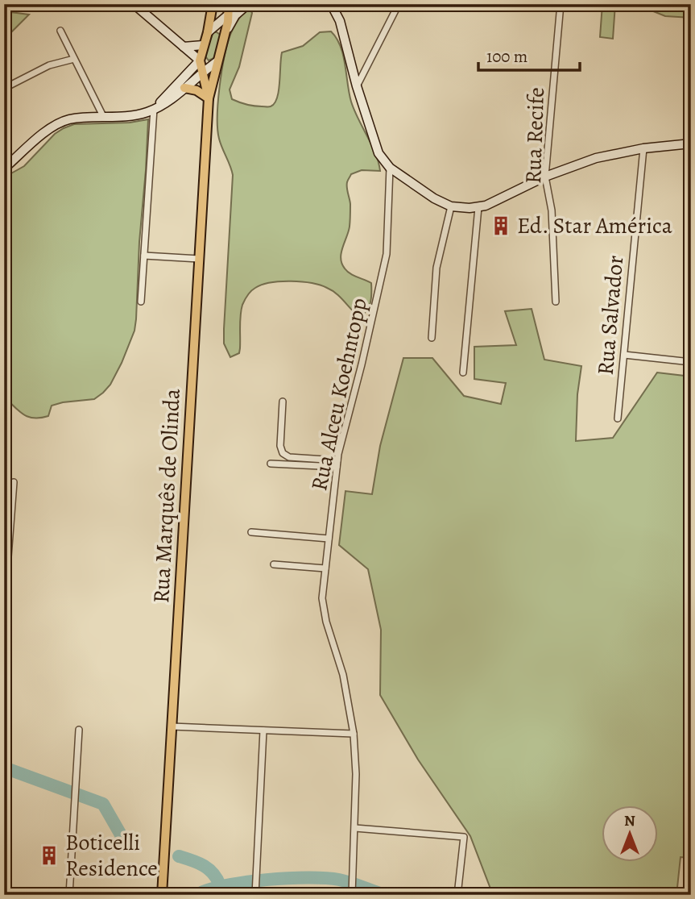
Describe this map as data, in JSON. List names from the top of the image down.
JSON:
{
  "streets": {
    "main road": ["Rua Marquês de Olinda"],
    "street": ["Rua Recife", "Rua Salvador", "Rua Alceu Koehntopp"]
  },
  "places": {
    "building": ["Ed. Star América", "Boticelli Residence"]
  },
  "scale_bar": "100 m",
  "north": "top"
}
